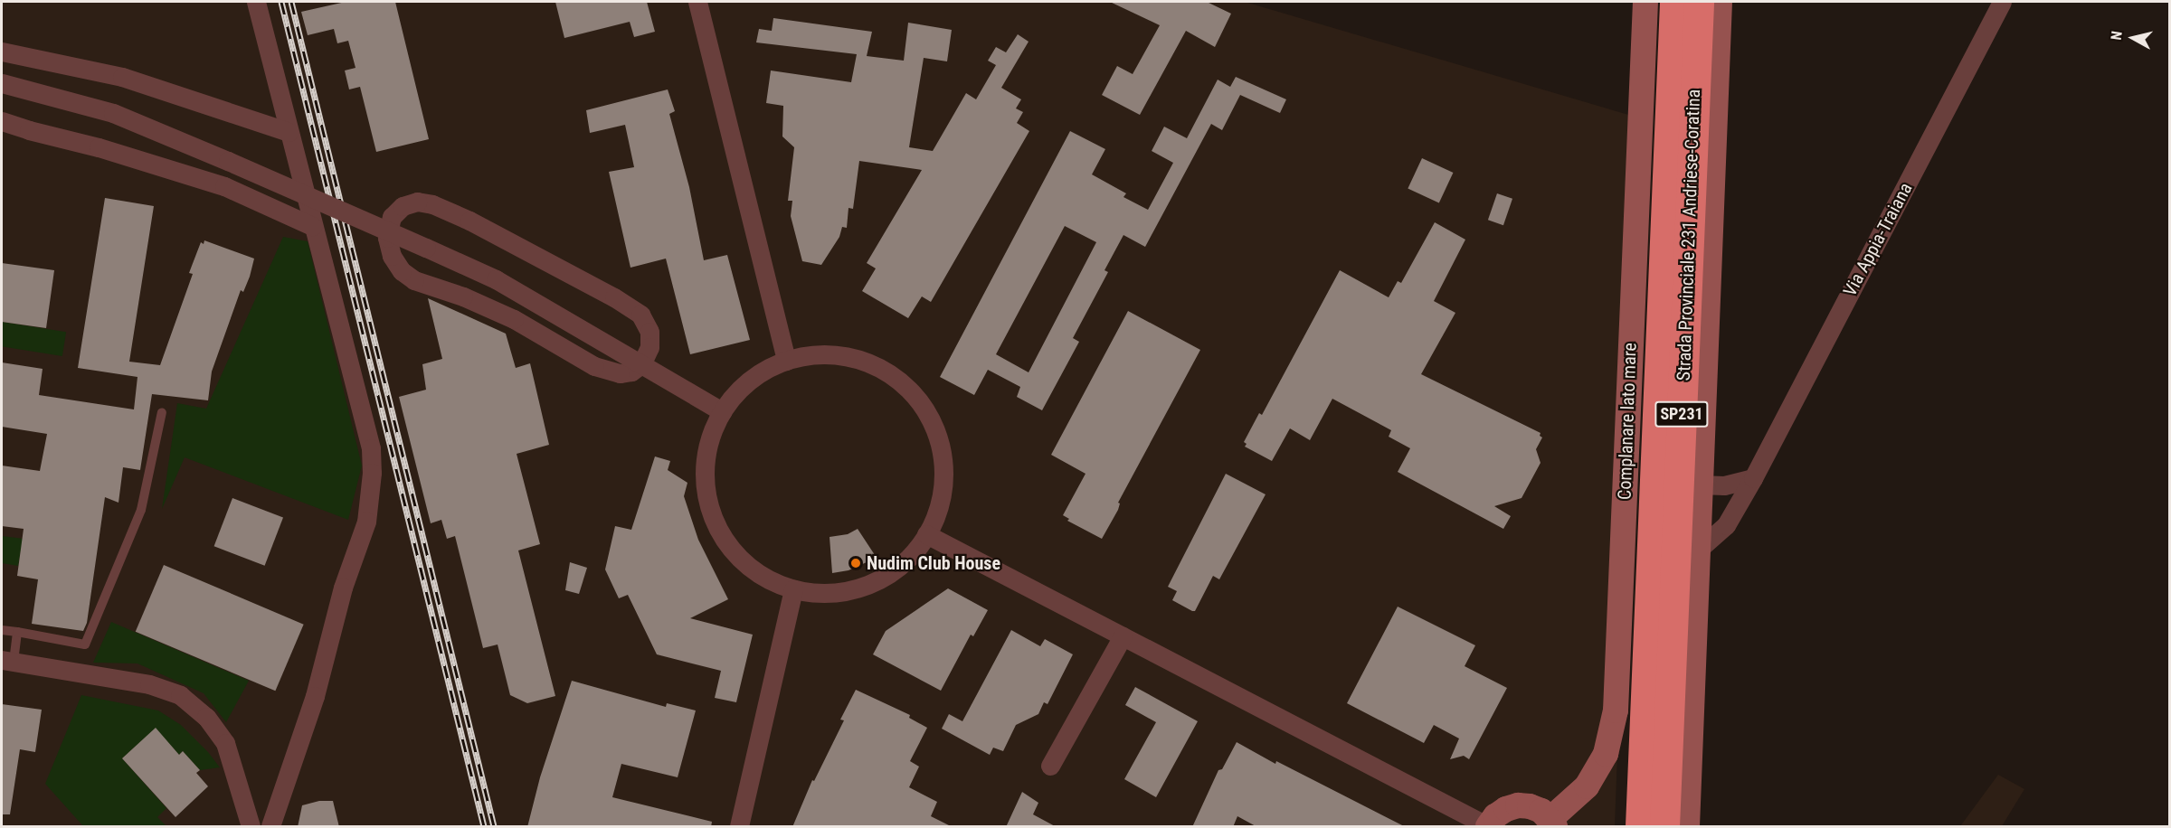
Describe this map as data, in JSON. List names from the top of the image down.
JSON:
{
  "streets": {
    "highway": ["Strada Provinciale 231 Andriese-Coratina", "SP231"],
    "street": ["Via Appia-Traiana", "Complanare lato mare"]
  },
  "places": ["Nudim Club House"],
  "north": "left"
}
